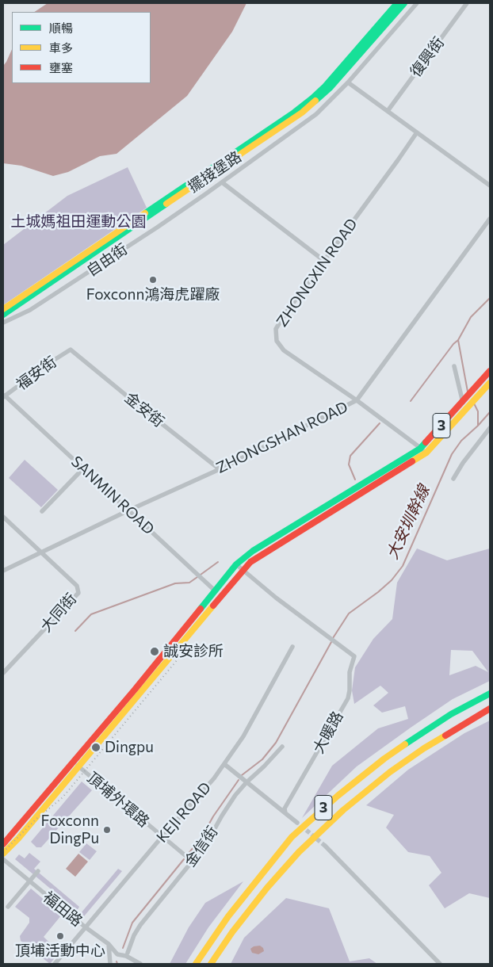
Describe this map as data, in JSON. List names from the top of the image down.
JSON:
{
  "streets": {
    "main road": ["擺接堡路", "3"],
    "street": [
      "復興街",
      "自由街",
      "ZHONGXIN ROAD",
      "福安街",
      "金安街",
      "ZHONGSHAN ROAD",
      "SANMIN ROAD",
      "大同街",
      "大暖路",
      "頂埔外環路",
      "KEJI ROAD",
      "金信街",
      "福田路"
    ]
  },
  "crossings": [
    ["ZHONGXIN ROAD", "3"],
    ["ZHONGXIN ROAD", "ZHONGSHAN ROAD"],
    ["福安街", "金安街"],
    ["福安街", "SANMIN ROAD"],
    ["金安街", "ZHONGSHAN ROAD"],
    ["3", "SANMIN ROAD"],
    ["3", "大暖路"],
    ["3", "頂埔外環路"],
    ["ZHONGSHAN ROAD", "SANMIN ROAD"],
    ["ZHONGSHAN ROAD", "大同街"],
    ["頂埔外環路", "KEJI ROAD"],
    ["頂埔外環路", "金信街"],
    ["KEJI ROAD", "福田路"]
  ],
  "water": ["大安圳幹線"],
  "parks": ["土城媽祖田運動公園"],
  "places": [
    "Foxconn鴻海虎躍廠",
    "誠安診所",
    "Dingpu",
    "Foxconn DingPu",
    "頂埔活動中心"
  ],
  "legend": ["順暢", "車多", "壅塞"]
}
